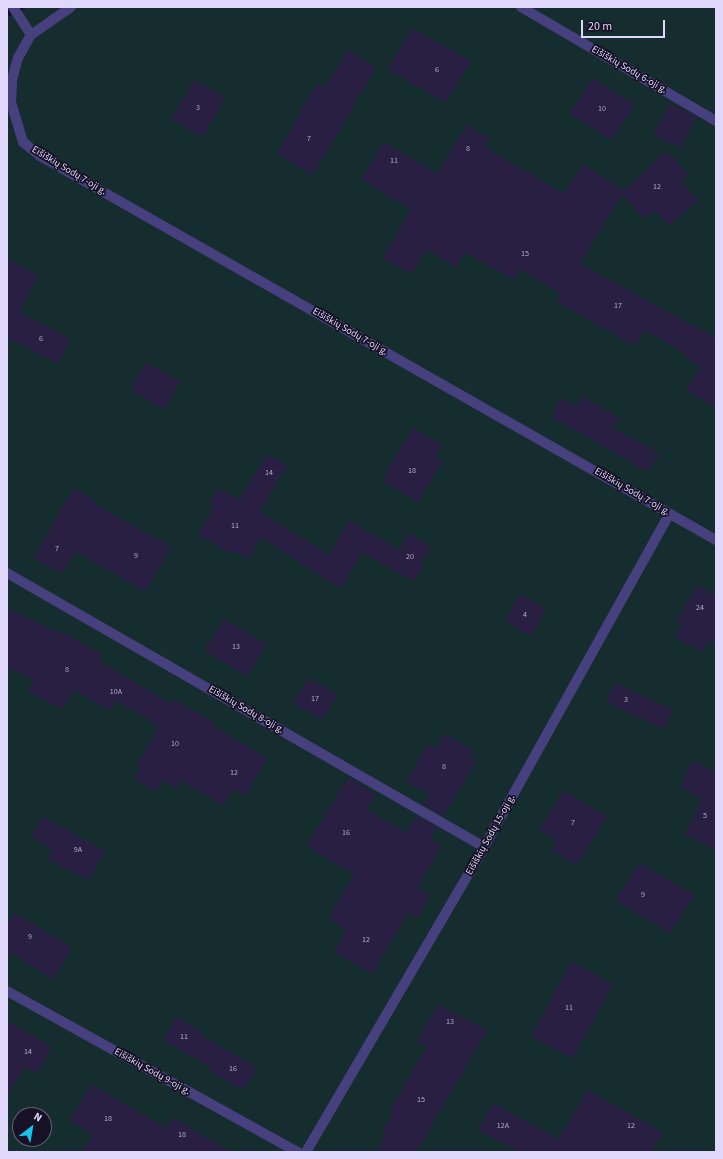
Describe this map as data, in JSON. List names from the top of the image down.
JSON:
{
  "streets": {
    "street": [
      "Eišiškių Sodų 6-oji g.",
      "Eišiškių Sodų 7-oji g.",
      "Eišiškių Sodų 8-oji g.",
      "Eišiškių Sodų 15-oji g.",
      "Eišiškių Sodų 9-oji g."
    ]
  },
  "crossings": [
    ["Eišiškių Sodų 7-oji g.", "Eišiškių Sodų 15-oji g."],
    ["Eišiškių Sodų 8-oji g.", "Eišiškių Sodų 15-oji g."]
  ],
  "house_numbers": [
    "6",
    "3",
    "10",
    "7",
    "8",
    "11",
    "12",
    "15",
    "17",
    "6",
    "18",
    "14",
    "11",
    "7",
    "9",
    "20",
    "24",
    "4",
    "13",
    "8",
    "10A",
    "17",
    "3",
    "10",
    "8",
    "12",
    "5",
    "7",
    "16",
    "9A",
    "9",
    "9",
    "12",
    "11",
    "13",
    "11",
    "14",
    "16",
    "15",
    "18",
    "12A",
    "12",
    "18"
  ],
  "scale_bar": "20 m",
  "north": "top right"
}
